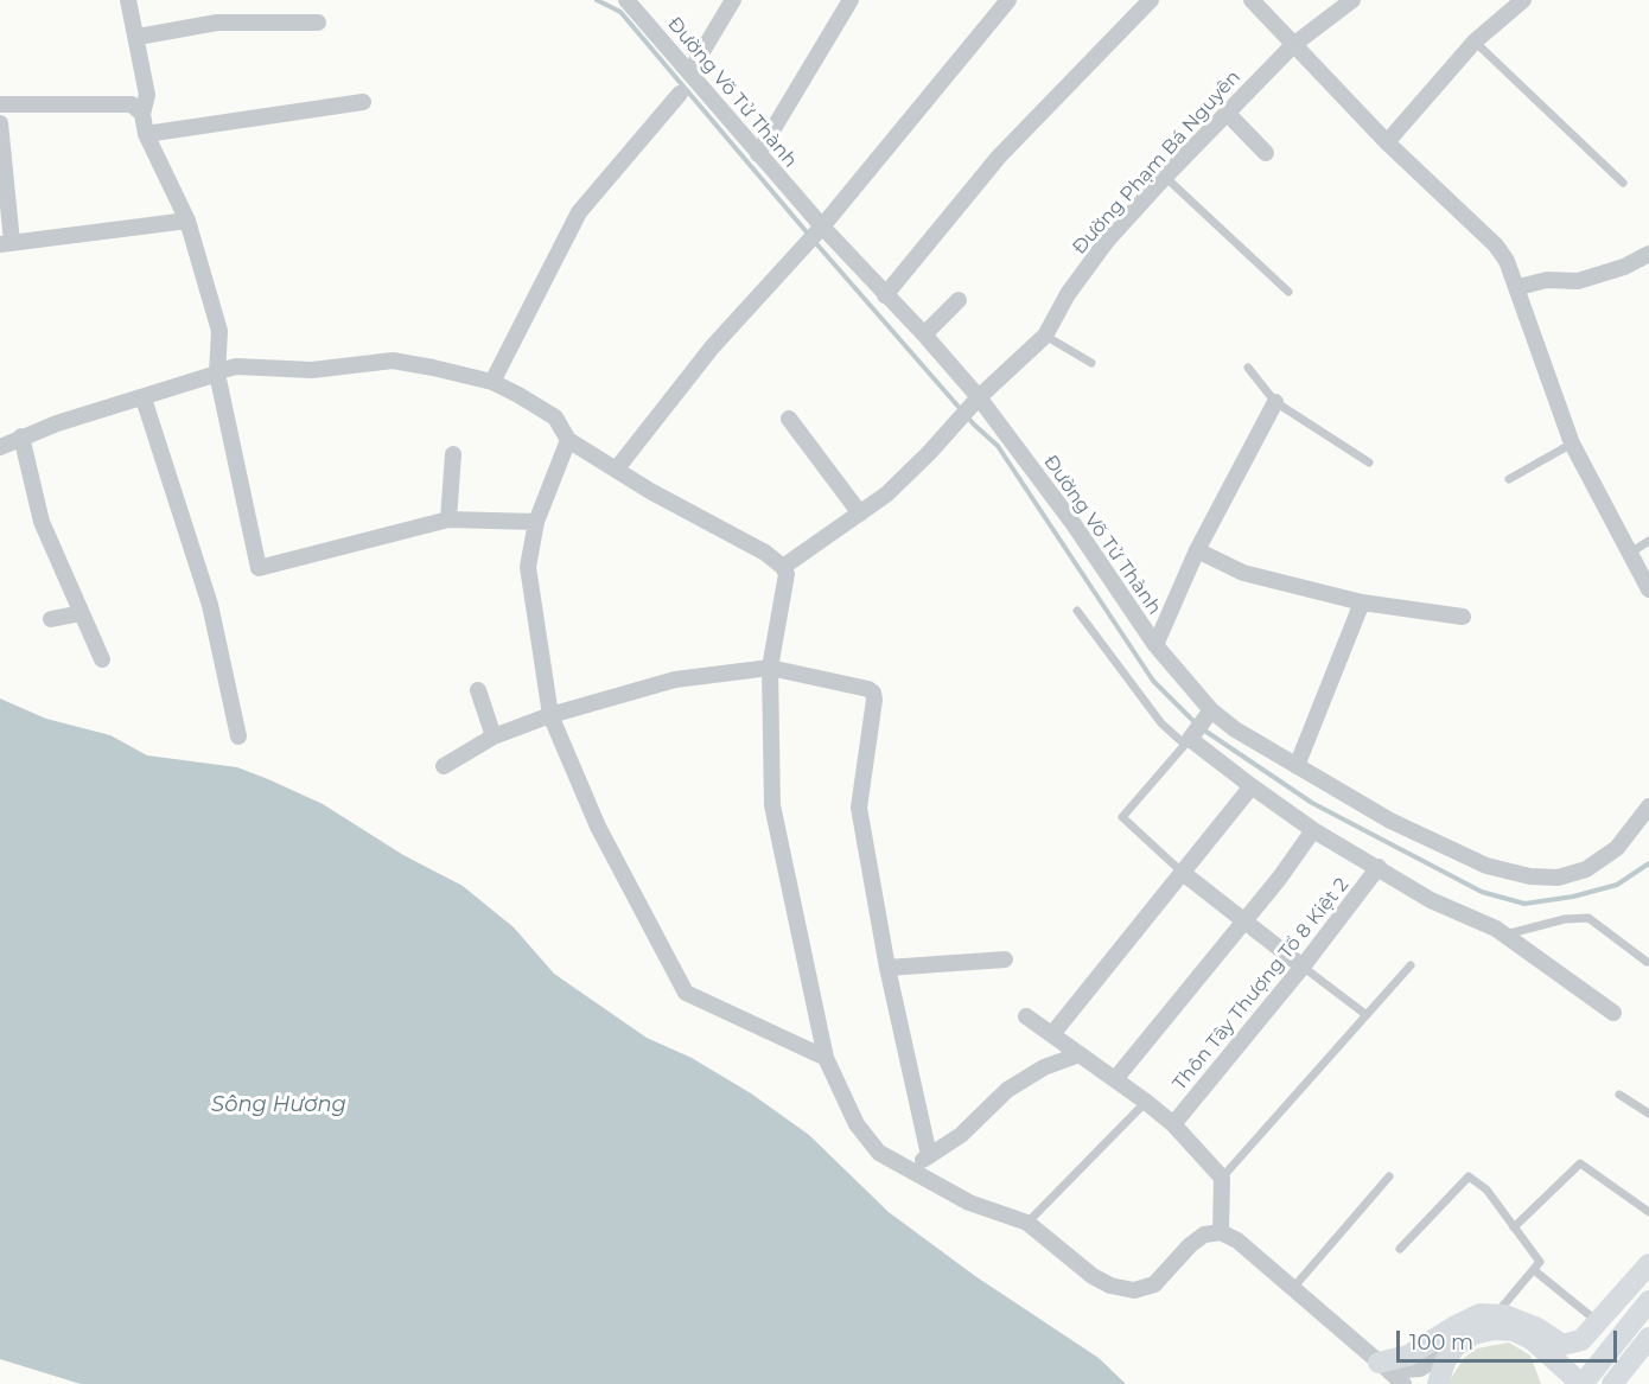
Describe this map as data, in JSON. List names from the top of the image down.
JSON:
{
  "streets": {
    "street": ["Đường Võ Tử Thành", "Đường Phạm Bá Nguyên", "Thôn Tây Thượng Tổ 8 Kiệt 2"]
  },
  "crossings": [
    ["Đường Võ Tử Thành", "Đường Phạm Bá Nguyên"]
  ],
  "water": ["Sông Hương"],
  "scale_bar": "100 m"
}
